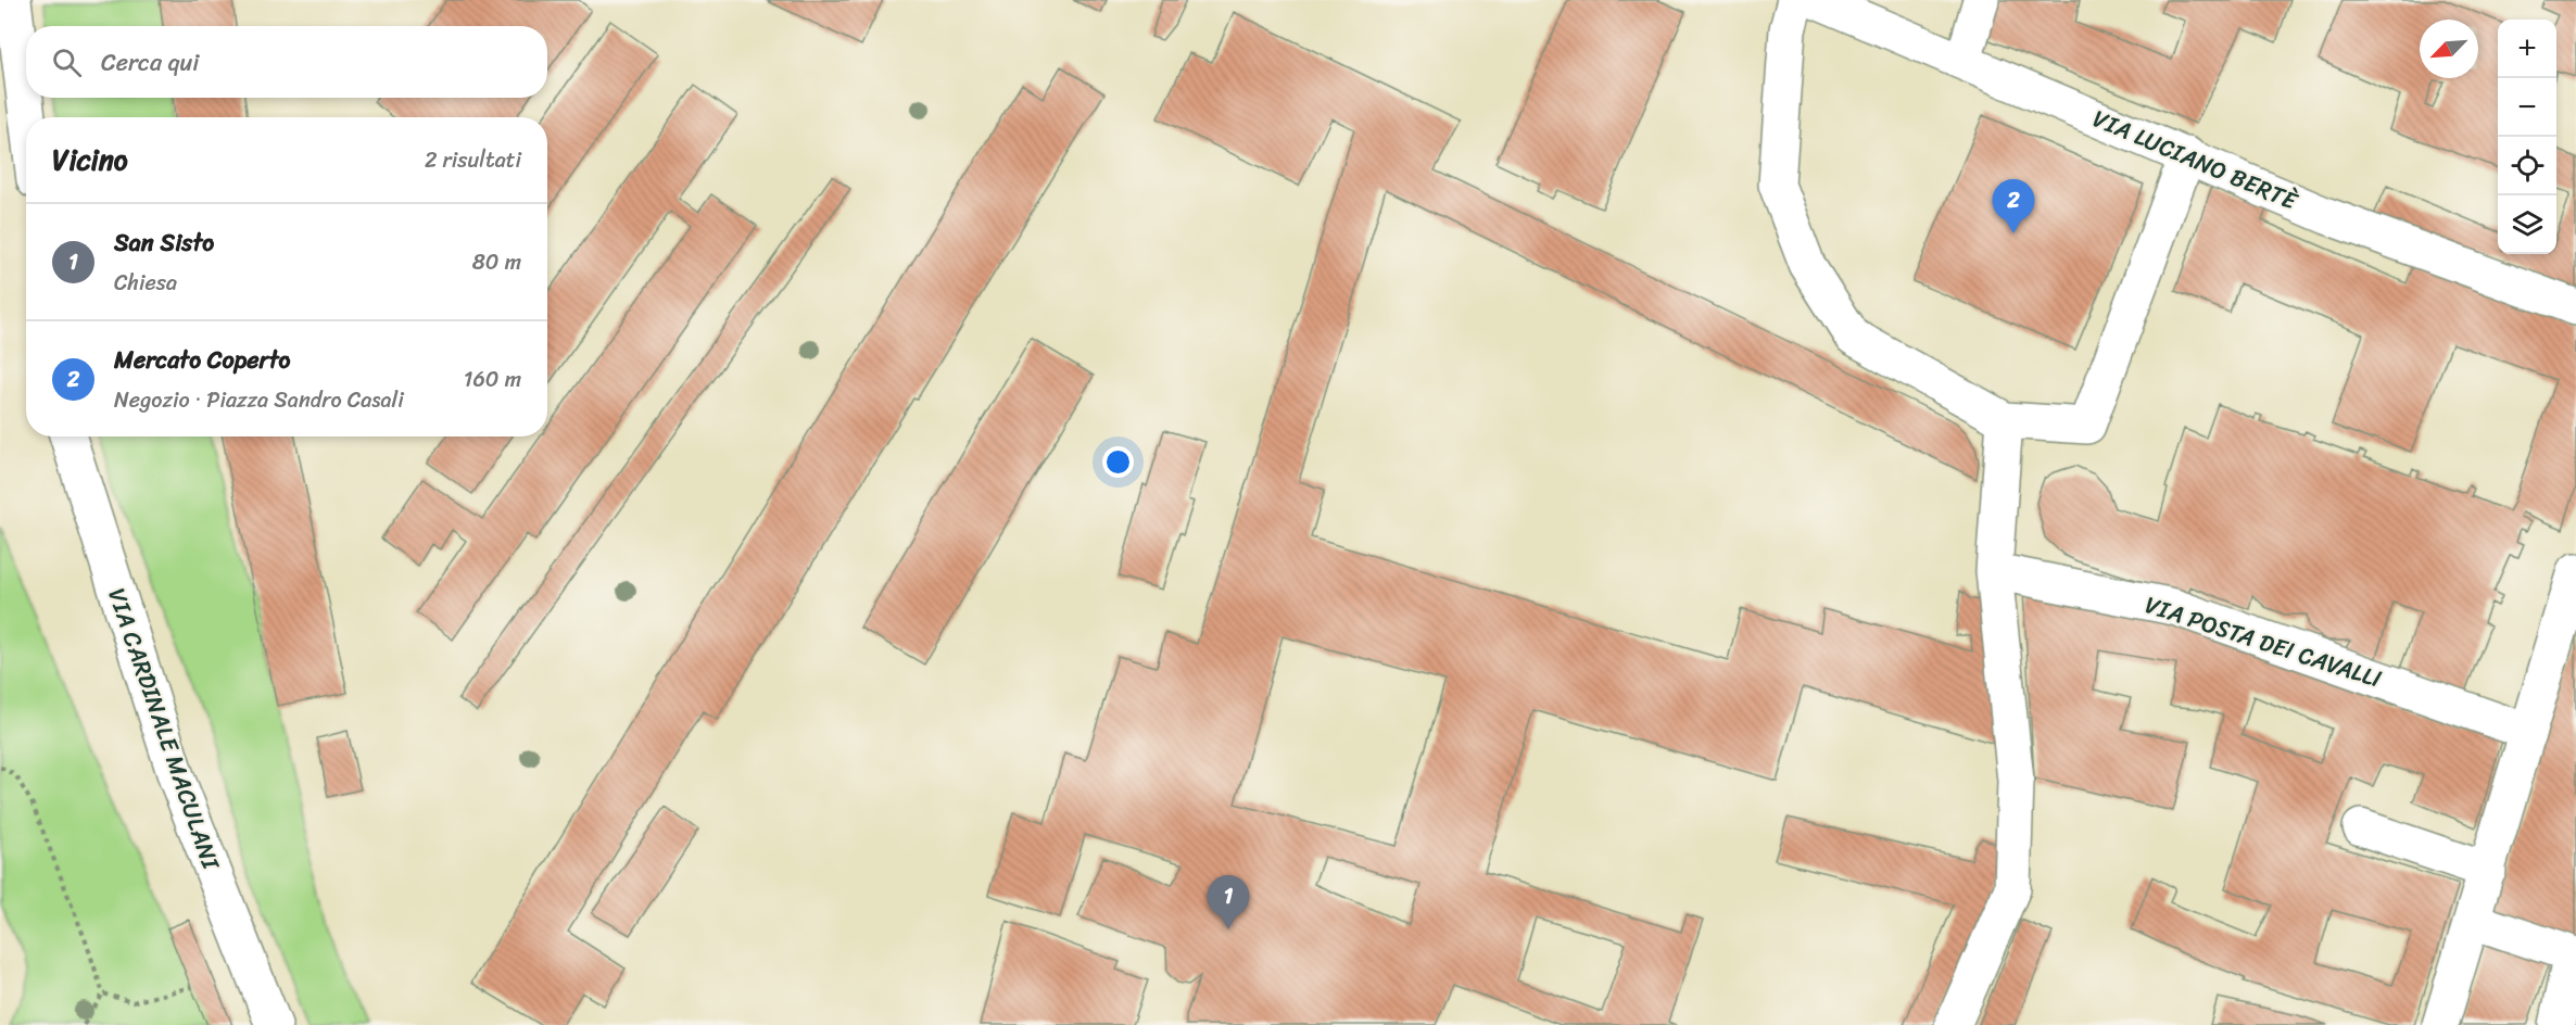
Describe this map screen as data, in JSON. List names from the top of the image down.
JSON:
{
  "streets": {
    "street": ["VIA LUCIANO BERTÈ", "VIA POSTA DEI CAVALLI", "VIA CARDINALE MACULANI"]
  },
  "north": "bottom left",
  "page": {
    "map_buttons": ["+", "−"],
    "search": "Cerca qui",
    "heading": ["Vicino", "2 risultati"],
    "pins": ["2", "1"],
    "list": [
      {
        "mark": "1",
        "name": "San Sisto",
        "note": "Chiesa",
        "value": "80 m"
      },
      {
        "mark": "2",
        "name": "Mercato Coperto",
        "note": "Negozio · Piazza Sandro Casali",
        "value": "160 m"
      }
    ]
  }
}
